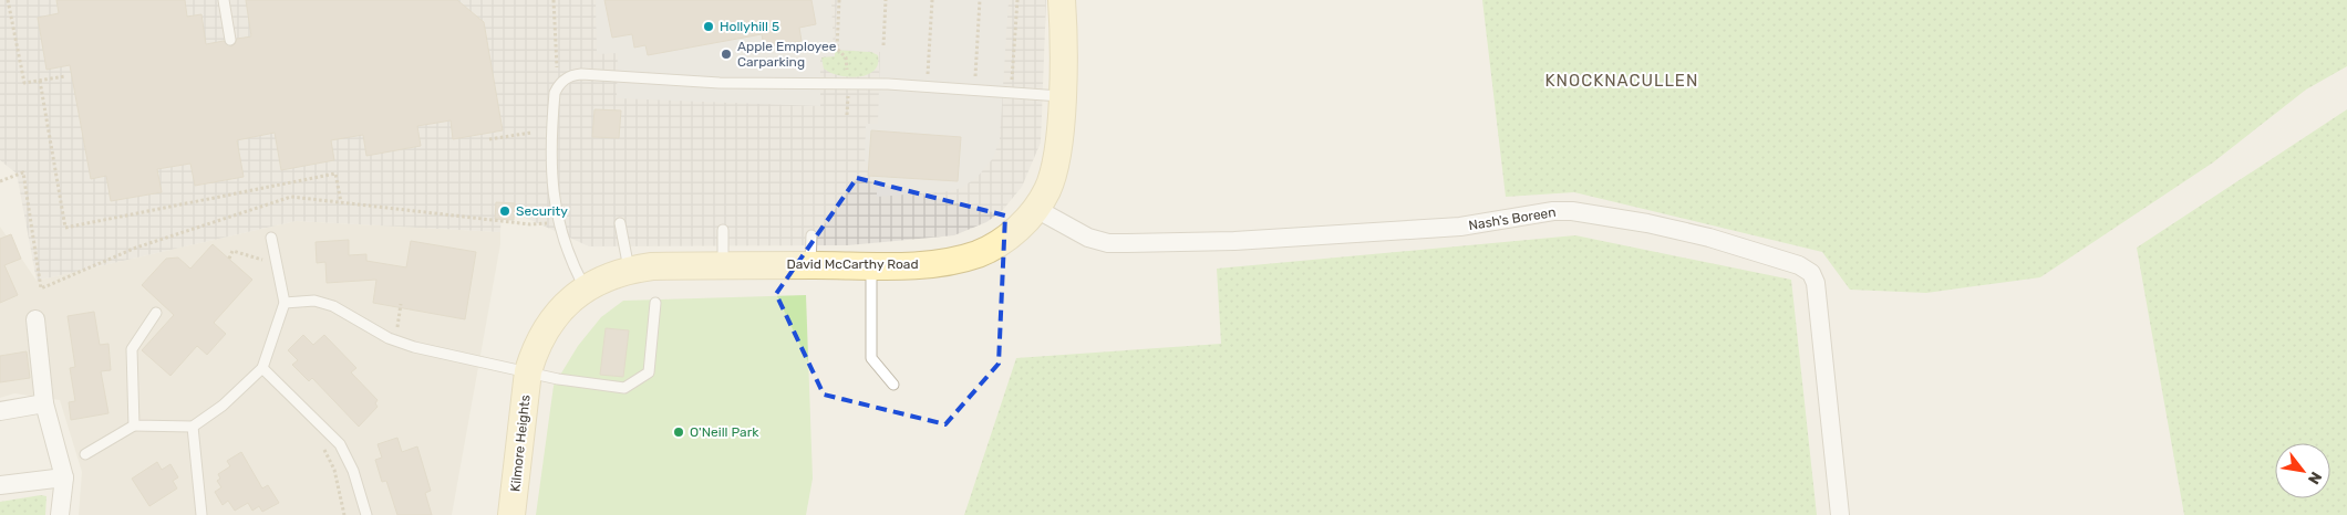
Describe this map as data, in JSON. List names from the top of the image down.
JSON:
{
  "streets": {
    "street": ["Nash's Boreen", "David McCarthy Road", "Kilmore Heights"]
  },
  "crossings": [
    ["Nash's Boreen", "David McCarthy Road"],
    ["David McCarthy Road", "Kilmore Heights"]
  ],
  "districts": ["KNOCKNACULLEN"],
  "places": [
    "Hollyhill 5",
    "Apple Employee Carparking",
    "Security",
    "O'Neill Park"
  ],
  "north": "bottom right"
}
